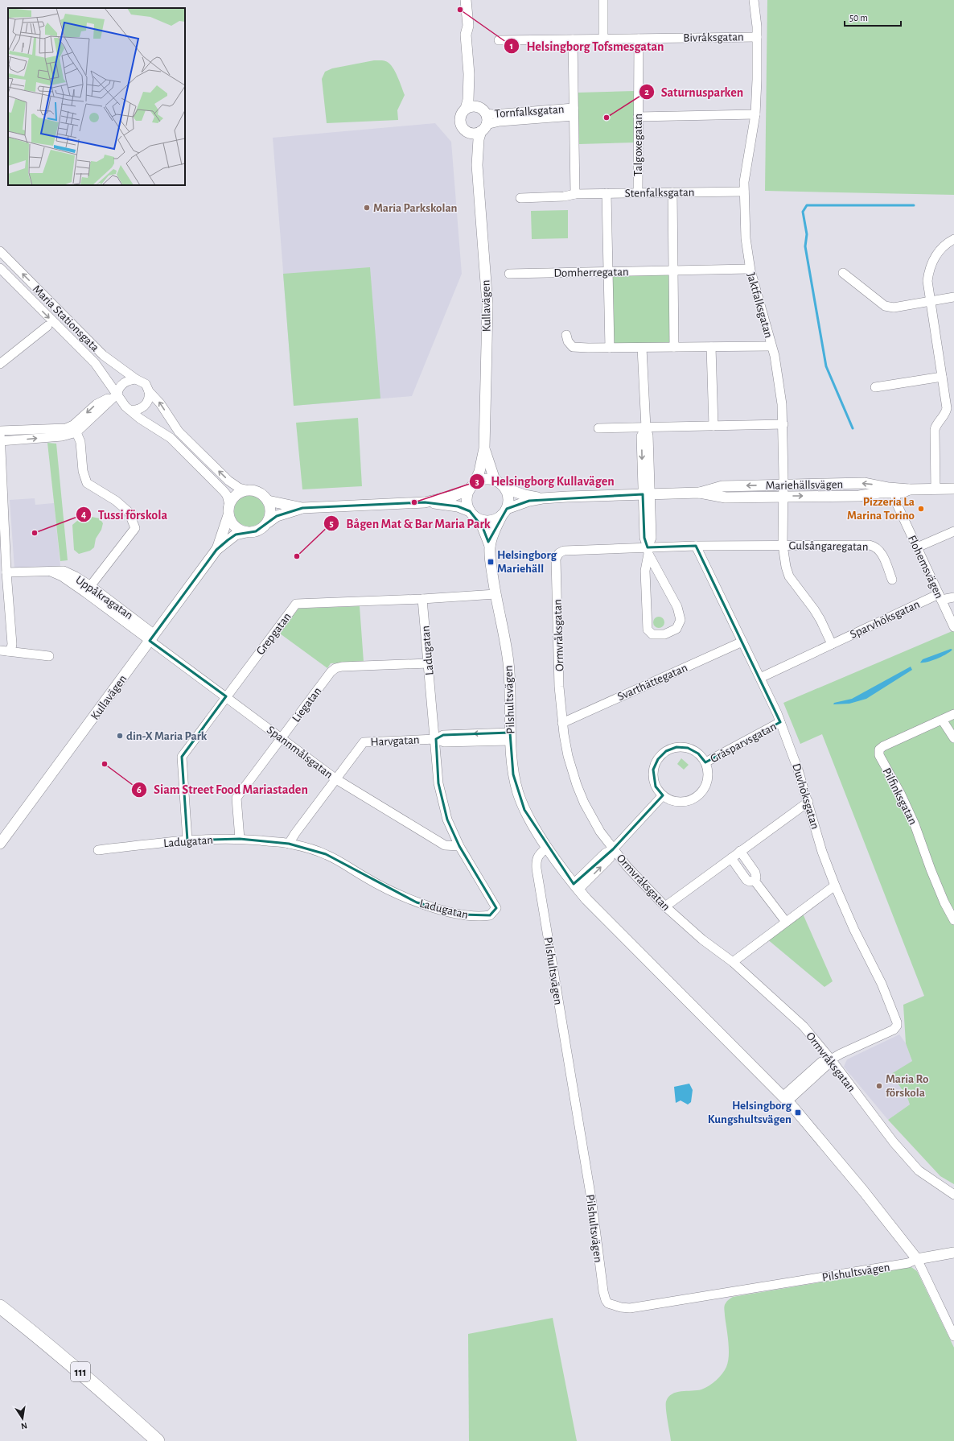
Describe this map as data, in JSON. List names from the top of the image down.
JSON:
{
  "streets": {
    "main road": ["111"],
    "street": [
      "Bivråksgatan",
      "Tornfalksgatan",
      "Talgoxegatan",
      "Stenfalksgatan",
      "Domherregatan",
      "Jaktfalksgatan",
      "Kullavägen",
      "Maria Stationsgata",
      "Mariehällsvägen",
      "Gulsångaregatan",
      "Flohemsvägen",
      "Uppåkragatan",
      "Sparvhöksgatan",
      "Grepgatan",
      "Ormvråksgatan",
      "Ladugatan",
      "Svarthättegatan",
      "Pilshultsvägen",
      "Liegatan",
      "Harvgatan",
      "Gråsparvsgatan",
      "Spannmålsgatan",
      "Duvhöksgatan",
      "Pilfinksgatan"
    ]
  },
  "crossings": [
    ["Bivråksgatan", "Tornfalksgatan"],
    ["Bivråksgatan", "Talgoxegatan"],
    ["Bivråksgatan", "Jaktfalksgatan"],
    ["Tornfalksgatan", "Stenfalksgatan"],
    ["Tornfalksgatan", "Kullavägen"],
    ["Talgoxegatan", "Stenfalksgatan"],
    ["Stenfalksgatan", "Jaktfalksgatan"],
    ["Domherregatan", "Jaktfalksgatan"],
    ["Jaktfalksgatan", "Mariehällsvägen"],
    ["Kullavägen", "Maria Stationsgata"],
    ["Kullavägen", "Mariehällsvägen"],
    ["Kullavägen", "Uppåkragatan"],
    ["Kullavägen", "Pilshultsvägen"],
    ["Kullavägen", "Spannmålsgatan"],
    ["Mariehällsvägen", "Flohemsvägen"],
    ["Mariehällsvägen", "Pilshultsvägen"],
    ["Flohemsvägen", "Sparvhöksgatan"],
    ["Uppåkragatan", "Spannmålsgatan"],
    ["Sparvhöksgatan", "Duvhöksgatan"],
    ["Grepgatan", "Ladugatan"],
    ["Grepgatan", "Pilshultsvägen"],
    ["Grepgatan", "Spannmålsgatan"],
    ["Ormvråksgatan", "Svarthättegatan"],
    ["Ormvråksgatan", "Duvhöksgatan"],
    ["Ladugatan", "Liegatan"],
    ["Ladugatan", "Harvgatan"],
    ["Ladugatan", "Spannmålsgatan"],
    ["Svarthättegatan", "Duvhöksgatan"],
    ["Pilshultsvägen", "Harvgatan"],
    ["Pilshultsvägen", "Duvhöksgatan"],
    ["Liegatan", "Spannmålsgatan"],
    ["Harvgatan", "Spannmålsgatan"],
    ["Gråsparvsgatan", "Duvhöksgatan"]
  ],
  "places": {
    "other": [
      "Helsingborg Tofsmesgatan",
      "Saturnusparken",
      "Maria Parkskolan",
      "Helsingborg Kullavägen",
      "Pizzeria La Marina Torino",
      "Tussi förskola",
      "Bågen Mat & Bar Maria Park",
      "din-X Maria Park",
      "Siam Street Food Mariastaden",
      "Maria Ro förskola"
    ],
    "transit": ["Helsingborg Mariehäll", "Helsingborg Kungshultsvägen"]
  },
  "scale_bar": "50 m",
  "north": "bottom"
}
